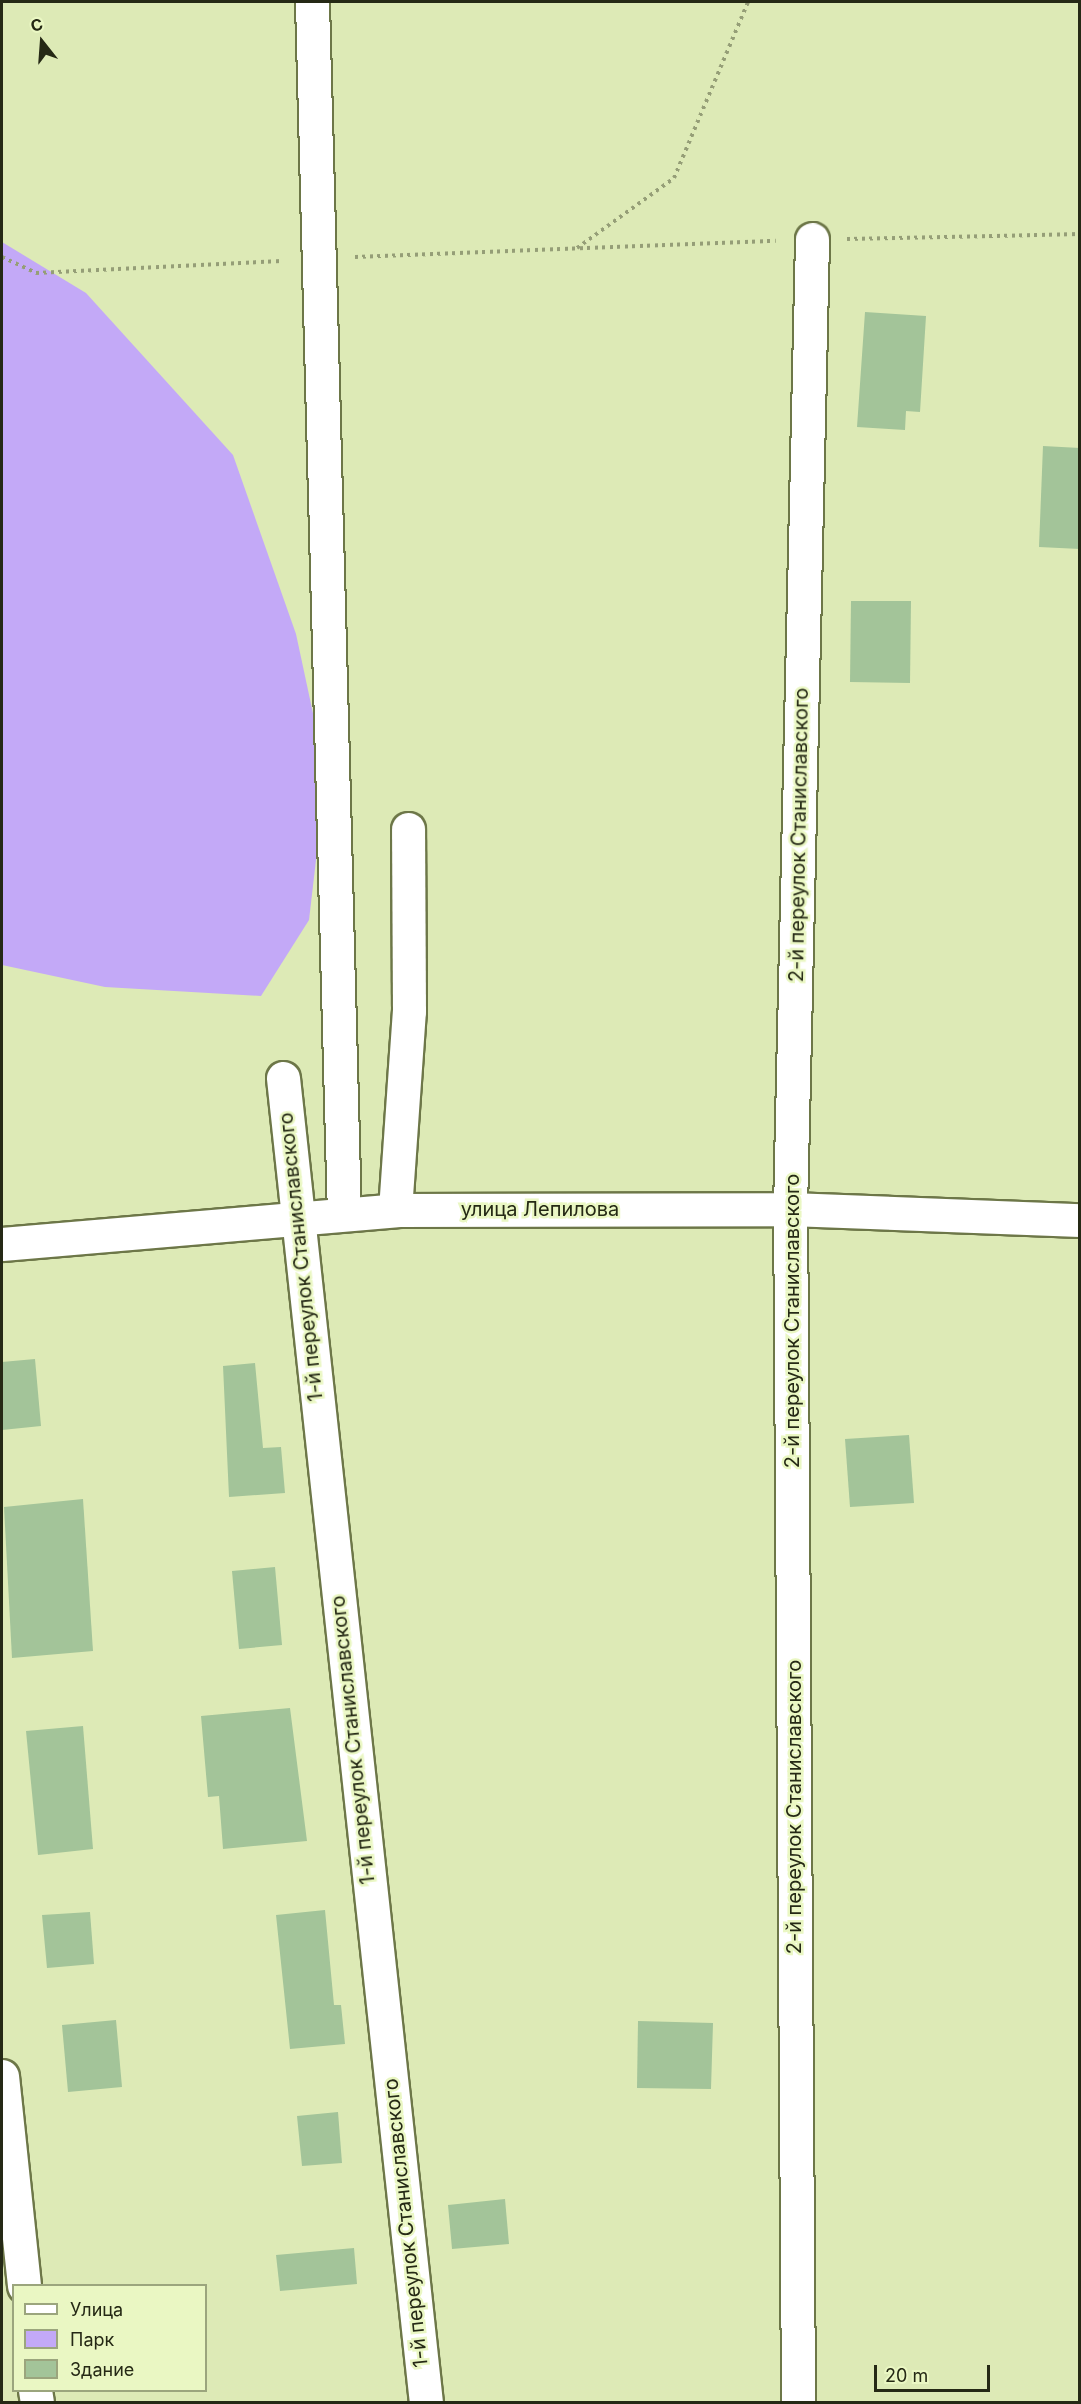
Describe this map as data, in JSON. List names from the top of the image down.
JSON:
{
  "streets": {
    "street": ["2-й переулок Станиславского", "улица Лепилова", "1-й переулок Станиславского"]
  },
  "crossings": [
    ["2-й переулок Станиславского", "улица Лепилова"],
    ["улица Лепилова", "1-й переулок Станиславского"]
  ],
  "legend": ["Улица", "Парк", "Здание"],
  "scale_bar": "20 m",
  "north": "top"
}
